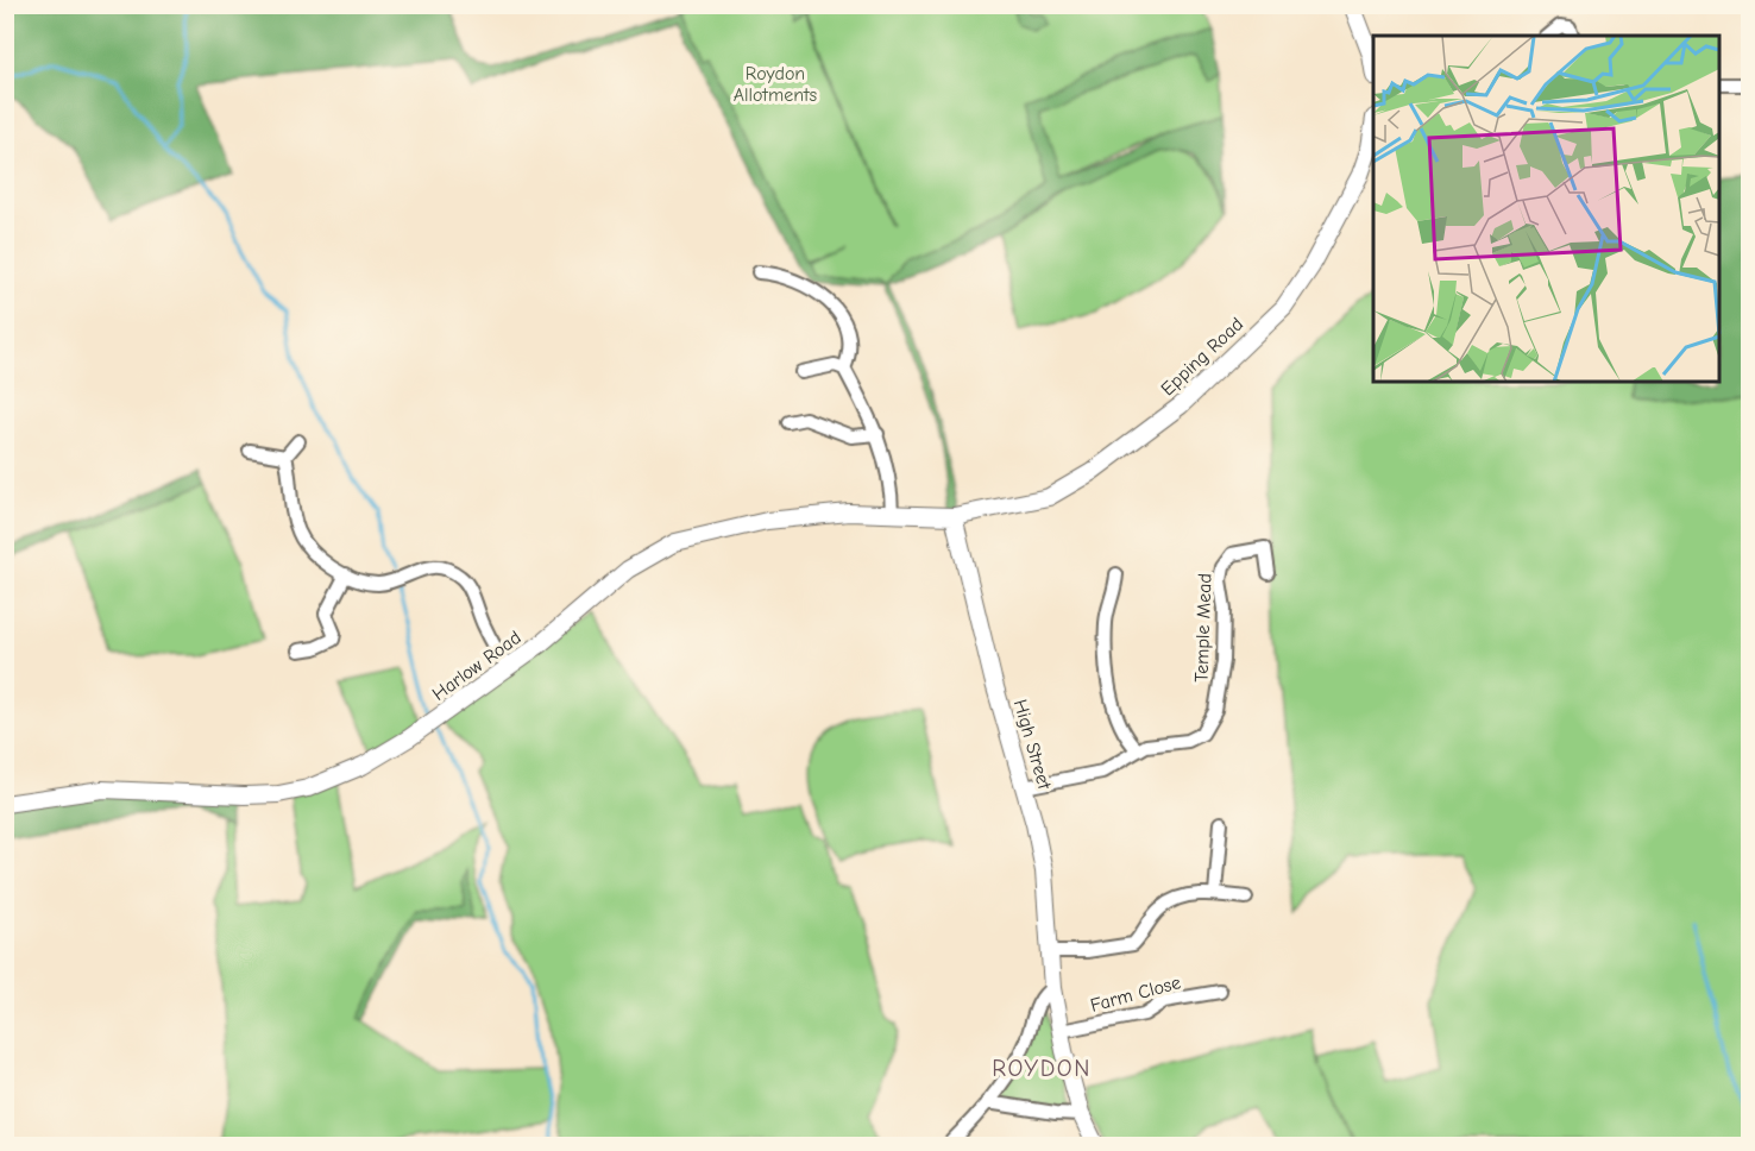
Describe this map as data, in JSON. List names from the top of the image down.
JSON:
{
  "streets": {
    "main road": ["Epping Road", "Harlow Road", "High Street"],
    "street": ["Temple Mead", "Farm Close"]
  },
  "crossings": [
    ["Epping Road", "Harlow Road"],
    ["Epping Road", "High Street"],
    ["Temple Mead", "High Street"],
    ["Harlow Road", "High Street"],
    ["High Street", "Farm Close"]
  ],
  "districts": ["ROYDON"],
  "parks": ["Roydon Allotments"]
}
